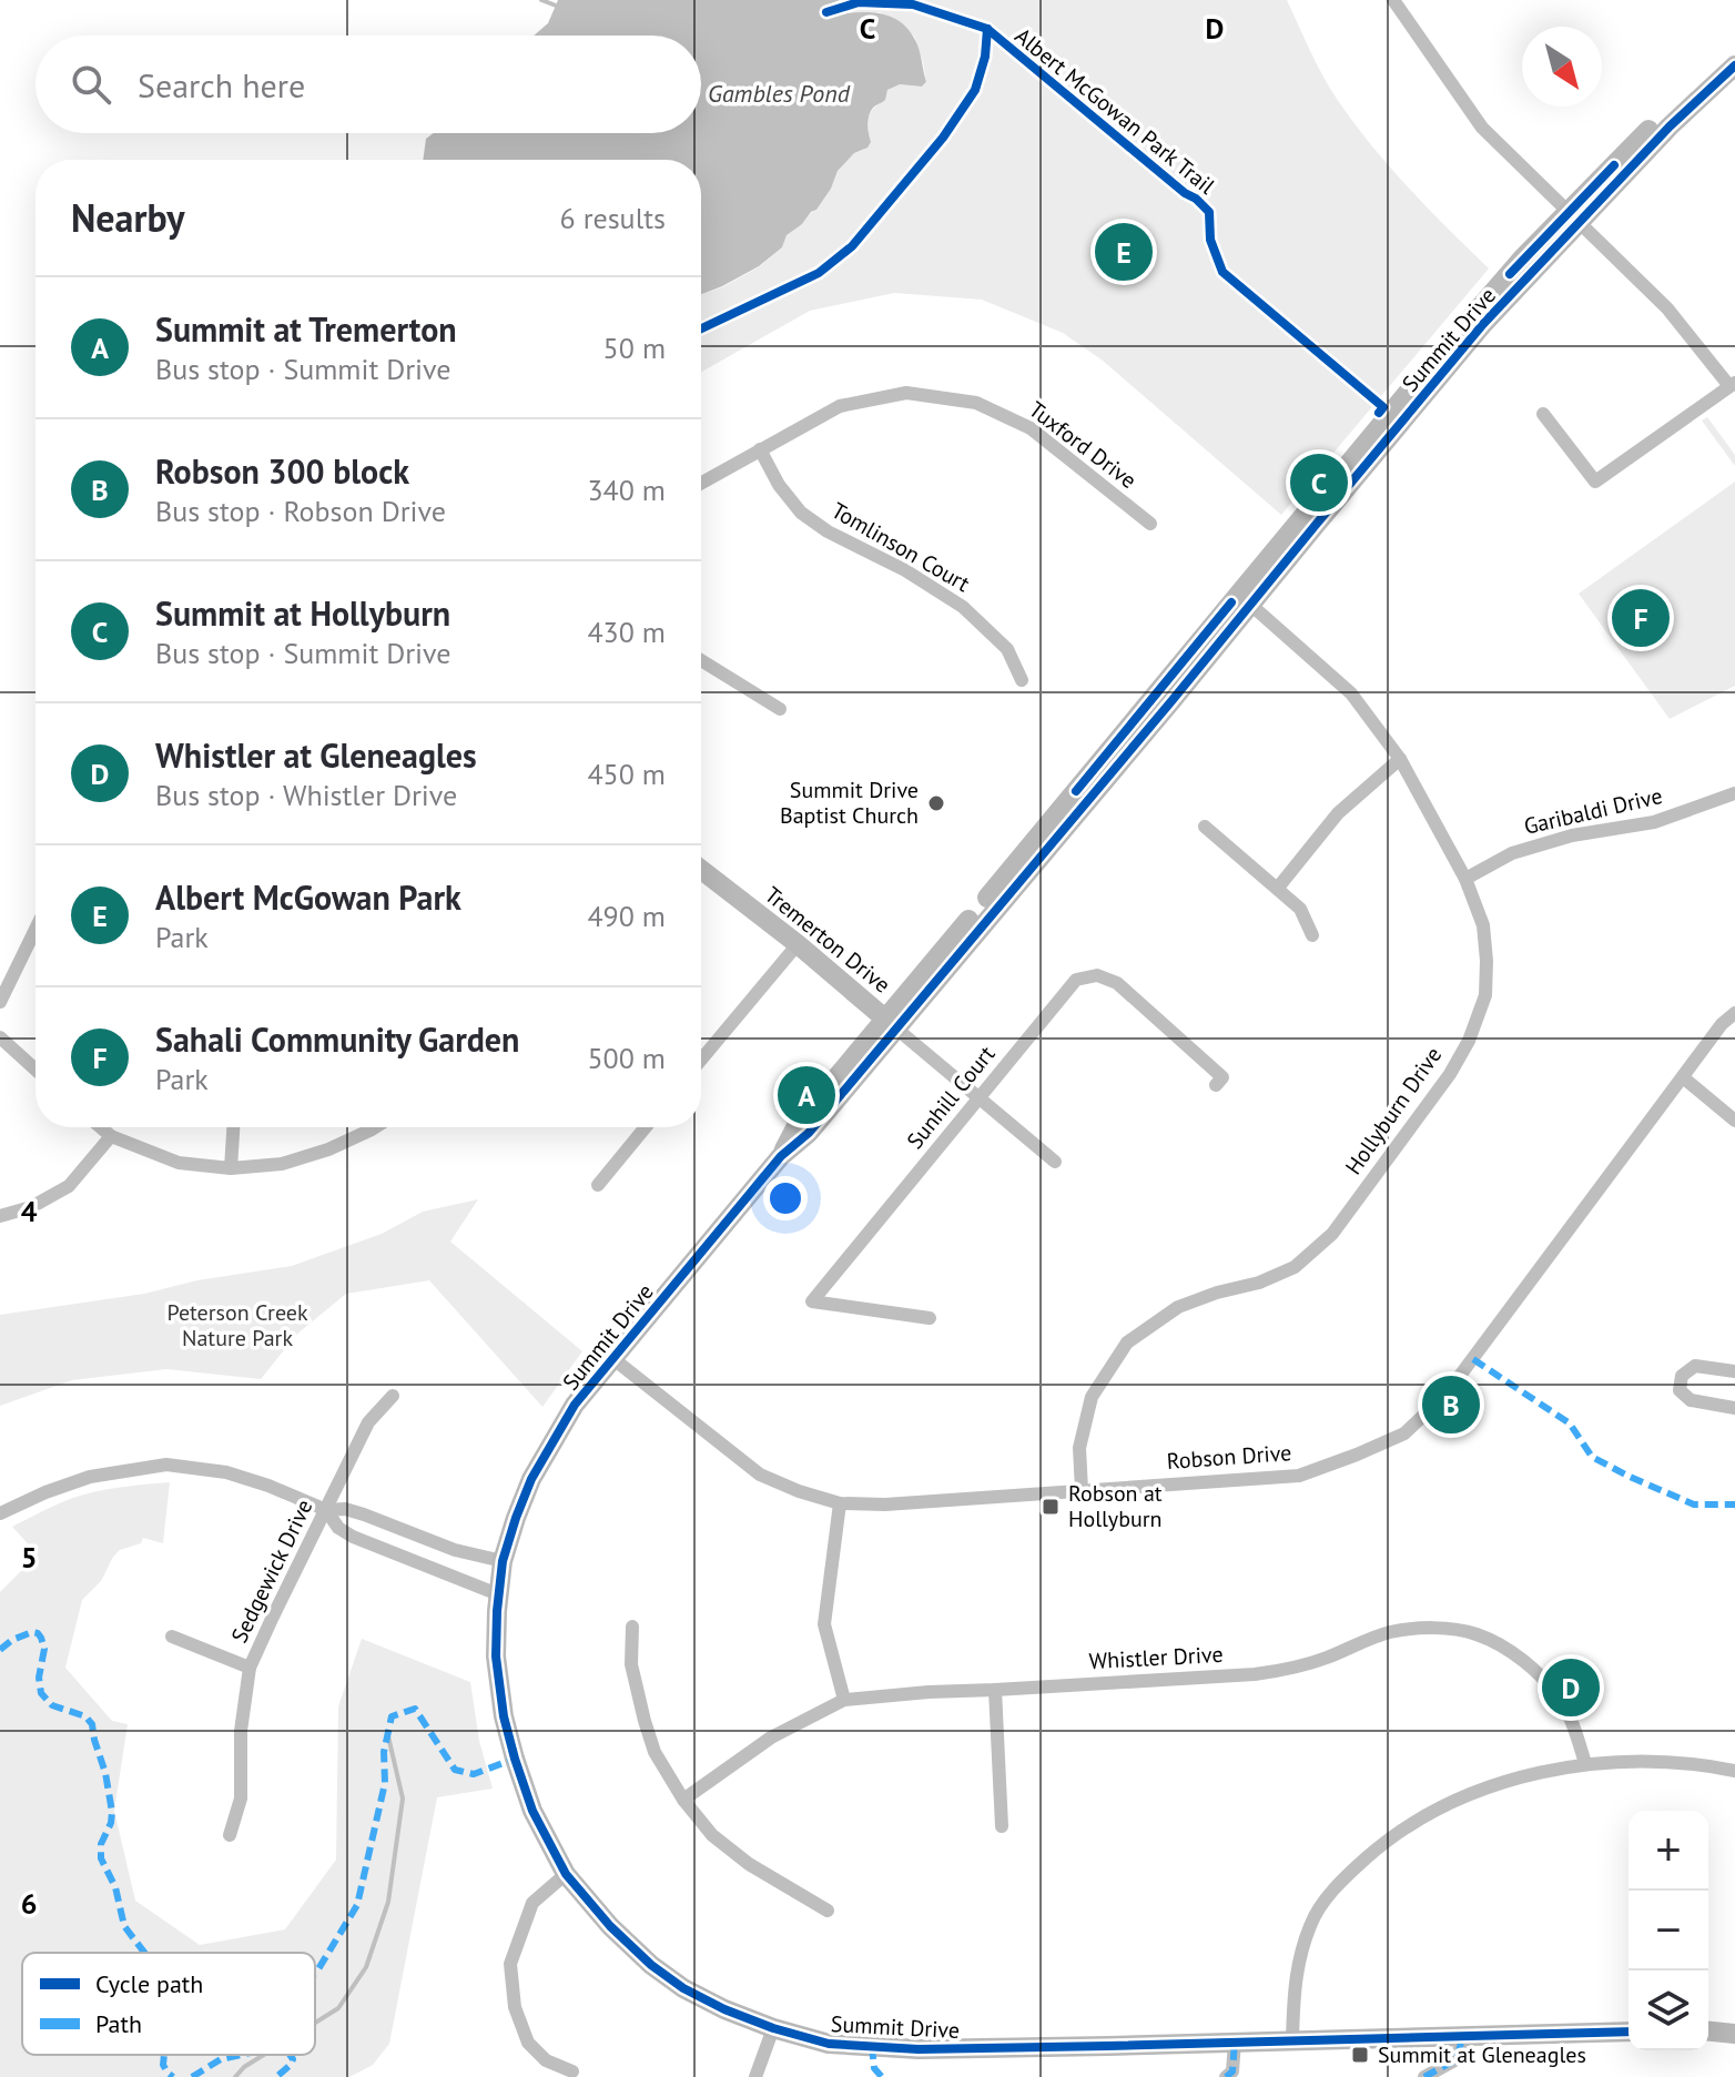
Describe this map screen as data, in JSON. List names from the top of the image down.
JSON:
{
  "streets": {
    "main road": ["Summit Drive", "Tremerton Drive"],
    "street": [
      "Tuxford Drive",
      "Tomlinson Court",
      "Garibaldi Drive",
      "Sunhill Court",
      "Hollyburn Drive",
      "Robson Drive",
      "Sedgewick Drive",
      "Whistler Drive"
    ],
    "cycle path": ["Albert McGowan Park Trail"]
  },
  "crossings": [
    ["Summit Drive", "Tremerton Drive"],
    ["Summit Drive", "Hollyburn Drive"],
    ["Summit Drive", "Robson Drive"],
    ["Tuxford Drive", "Tomlinson Court"],
    ["Garibaldi Drive", "Hollyburn Drive"],
    ["Tremerton Drive", "Sunhill Court"],
    ["Hollyburn Drive", "Robson Drive"]
  ],
  "water": ["Gambles Pond"],
  "parks": ["Peterson Creek Nature Park"],
  "places": {
    "other": ["Summit Drive Baptist Church"],
    "transit": ["Robson at Hollyburn", "Summit at Gleneagles"]
  },
  "legend": ["Cycle path", "Path"],
  "north": "bottom right",
  "page": {
    "search": "Search here",
    "heading": ["Nearby", "6 results"],
    "pins": [
      "E",
      "C",
      "F",
      "A",
      "B",
      "D"
    ],
    "list": [
      {
        "mark": "A",
        "name": "Summit at Tremerton",
        "note": "Bus stop · Summit Drive",
        "value": "50 m"
      },
      {
        "mark": "B",
        "name": "Robson 300 block",
        "note": "Bus stop · Robson Drive",
        "value": "340 m"
      },
      {
        "mark": "C",
        "name": "Summit at Hollyburn",
        "note": "Bus stop · Summit Drive",
        "value": "430 m"
      },
      {
        "mark": "D",
        "name": "Whistler at Gleneagles",
        "note": "Bus stop · Whistler Drive",
        "value": "450 m"
      },
      {
        "mark": "E",
        "name": "Albert McGowan Park",
        "note": "Park",
        "value": "490 m"
      },
      {
        "mark": "F",
        "name": "Sahali Community Garden",
        "note": "Park",
        "value": "500 m"
      }
    ],
    "map_buttons": ["+", "−"]
  },
  "grid": {
    "columns": ["C", "D"],
    "rows": ["4", "5", "6"]
  }
}
